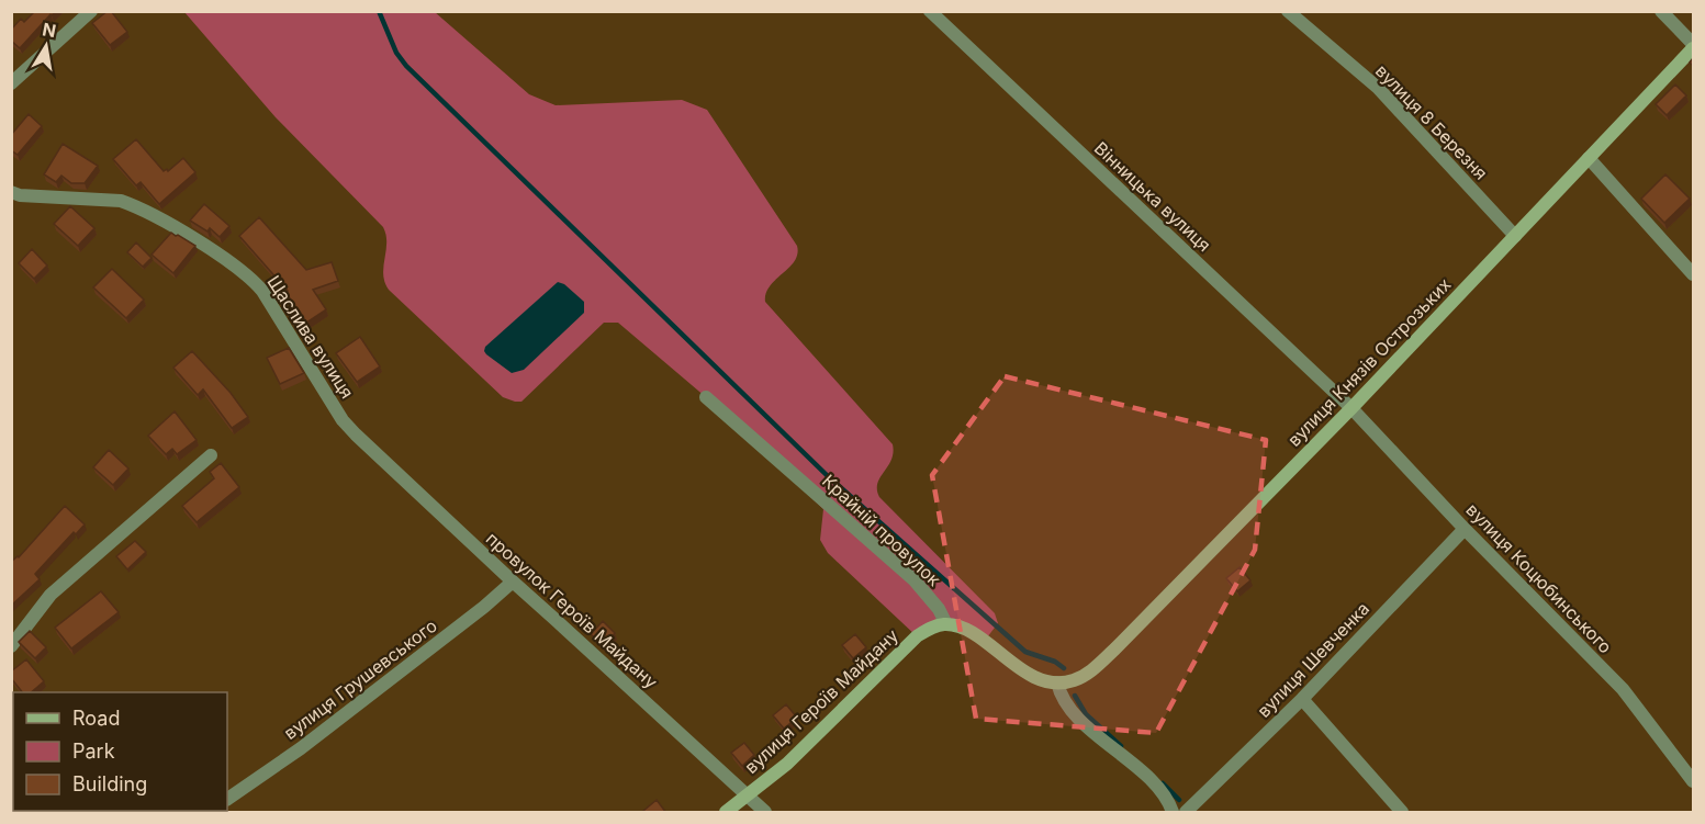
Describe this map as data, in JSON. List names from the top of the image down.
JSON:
{
  "streets": {
    "street": [
      "вулиця 8 Березня",
      "Вінницька вулиця",
      "Щаслива вулиця",
      "вулиця Князів Острозьких",
      "Крайній провулок",
      "вулиця Коцюбинського",
      "провулок Героїв Майдану",
      "вулиця Шевченка",
      "вулиця Грушевського",
      "вулиця Героїв Майдану"
    ]
  },
  "crossings": [
    ["вулиця 8 Березня", "вулиця Князів Острозьких"],
    ["Вінницька вулиця", "вулиця Князів Острозьких"],
    ["Вінницька вулиця", "вулиця Коцюбинського"],
    ["Щаслива вулиця", "провулок Героїв Майдану"],
    ["вулиця Князів Острозьких", "вулиця Коцюбинського"],
    ["Крайній провулок", "вулиця Героїв Майдану"],
    ["вулиця Коцюбинського", "вулиця Шевченка"],
    ["провулок Героїв Майдану", "вулиця Грушевського"],
    ["провулок Героїв Майдану", "вулиця Героїв Майдану"]
  ],
  "legend": ["Road", "Park", "Building"],
  "north": "top"
}
